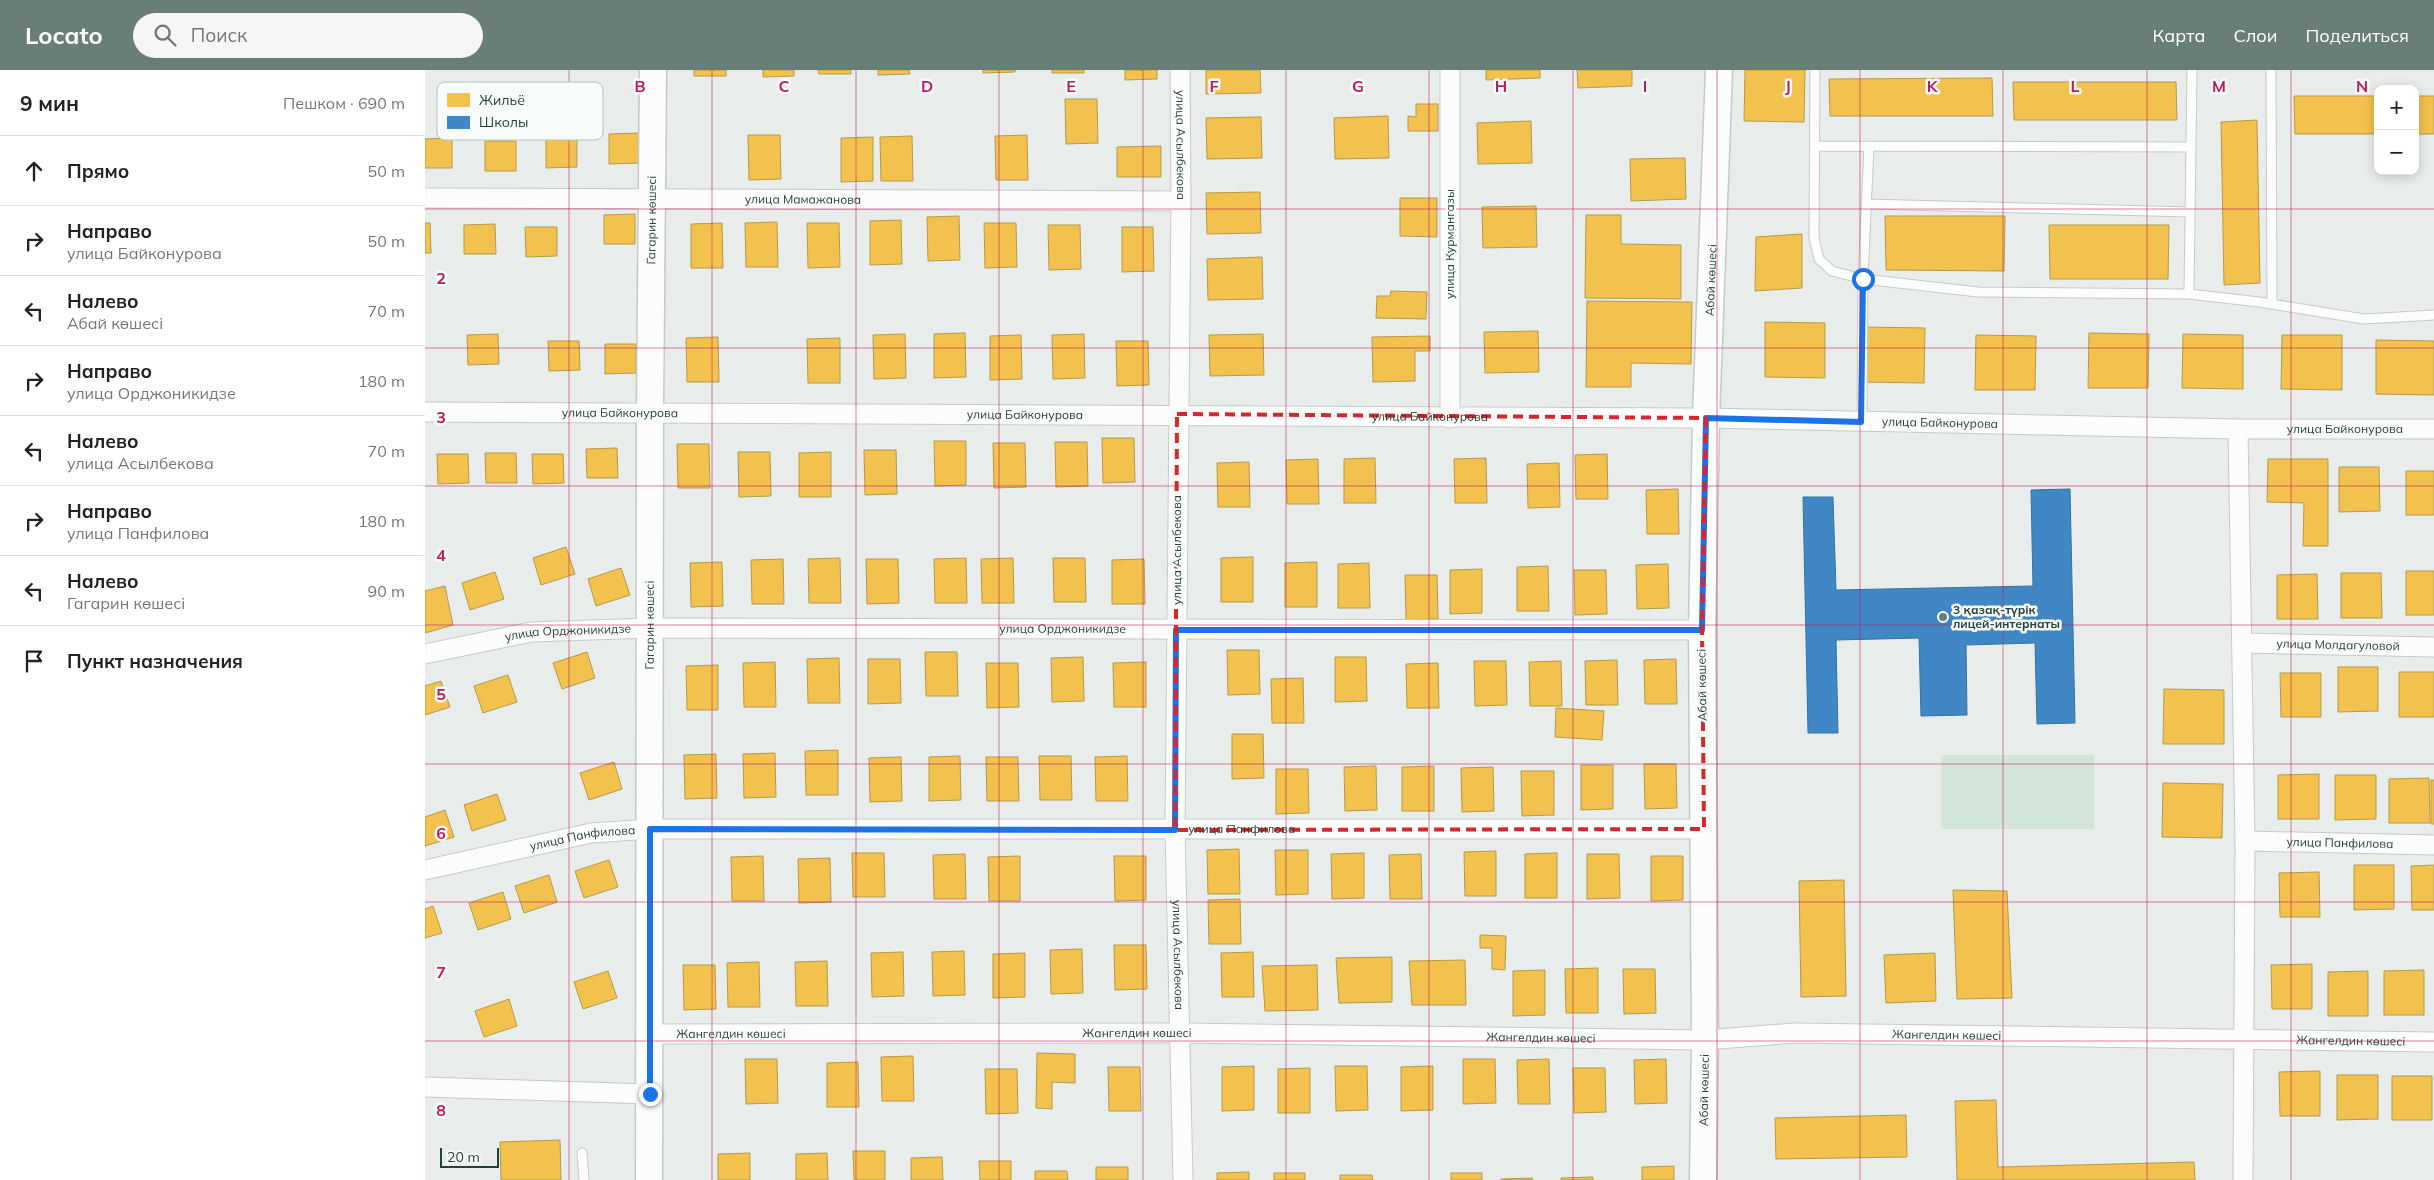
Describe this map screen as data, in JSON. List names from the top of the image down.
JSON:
{
  "streets": {
    "street": [
      "улица Асылбекова",
      "улица Мамажанова",
      "Гагарин көшесі",
      "улица Курмангазы",
      "Абай көшесі",
      "улица Байконурова",
      "улица Орджоникидзе",
      "улица Молдагуловой",
      "улица Панфилова",
      "Жангелдин көшесі"
    ]
  },
  "crossings": [
    ["улица Асылбекова", "улица Мамажанова"],
    ["улица Асылбекова", "улица Байконурова"],
    ["улица Асылбекова", "улица Орджоникидзе"],
    ["улица Асылбекова", "улица Панфилова"],
    ["улица Асылбекова", "Жангелдин көшесі"],
    ["улица Мамажанова", "Гагарин көшесі"],
    ["Гагарин көшесі", "улица Байконурова"],
    ["Гагарин көшесі", "улица Орджоникидзе"],
    ["Гагарин көшесі", "улица Панфилова"],
    ["Гагарин көшесі", "Жангелдин көшесі"],
    ["улица Курмангазы", "улица Байконурова"],
    ["Абай көшесі", "улица Байконурова"],
    ["Абай көшесі", "улица Орджоникидзе"],
    ["Абай көшесі", "улица Панфилова"],
    ["Абай көшесі", "Жангелдин көшесі"]
  ],
  "places": ["3 қазақ-түрік лицей-интернаты"],
  "legend": ["Жильё", "Школы"],
  "scale_bar": "20 m",
  "page": {
    "header": "Locato",
    "search": "Поиск",
    "nav": ["Карта", "Слои", "Поделиться"],
    "heading": ["9 мин", "Пешком · 690 m"],
    "map_buttons": ["+", "−"],
    "list": [
      ["Прямо", "50 m"],
      ["Направо", "улица Байконурова", "50 m"],
      ["Налево", "Абай көшесі", "70 m"],
      ["Направо", "улица Орджоникидзе", "180 m"],
      ["Налево", "улица Асылбекова", "70 m"],
      ["Направо", "улица Панфилова", "180 m"],
      ["Налево", "Гагарин көшесі", "90 m"],
      "Пункт назначения"
    ],
    "scale": "20 m"
  },
  "grid": {
    "columns": [
      "B",
      "C",
      "D",
      "E",
      "F",
      "G",
      "H",
      "I",
      "J",
      "K",
      "L",
      "M",
      "N"
    ],
    "rows": [
      "2",
      "3",
      "4",
      "5",
      "6",
      "7",
      "8"
    ]
  }
}
